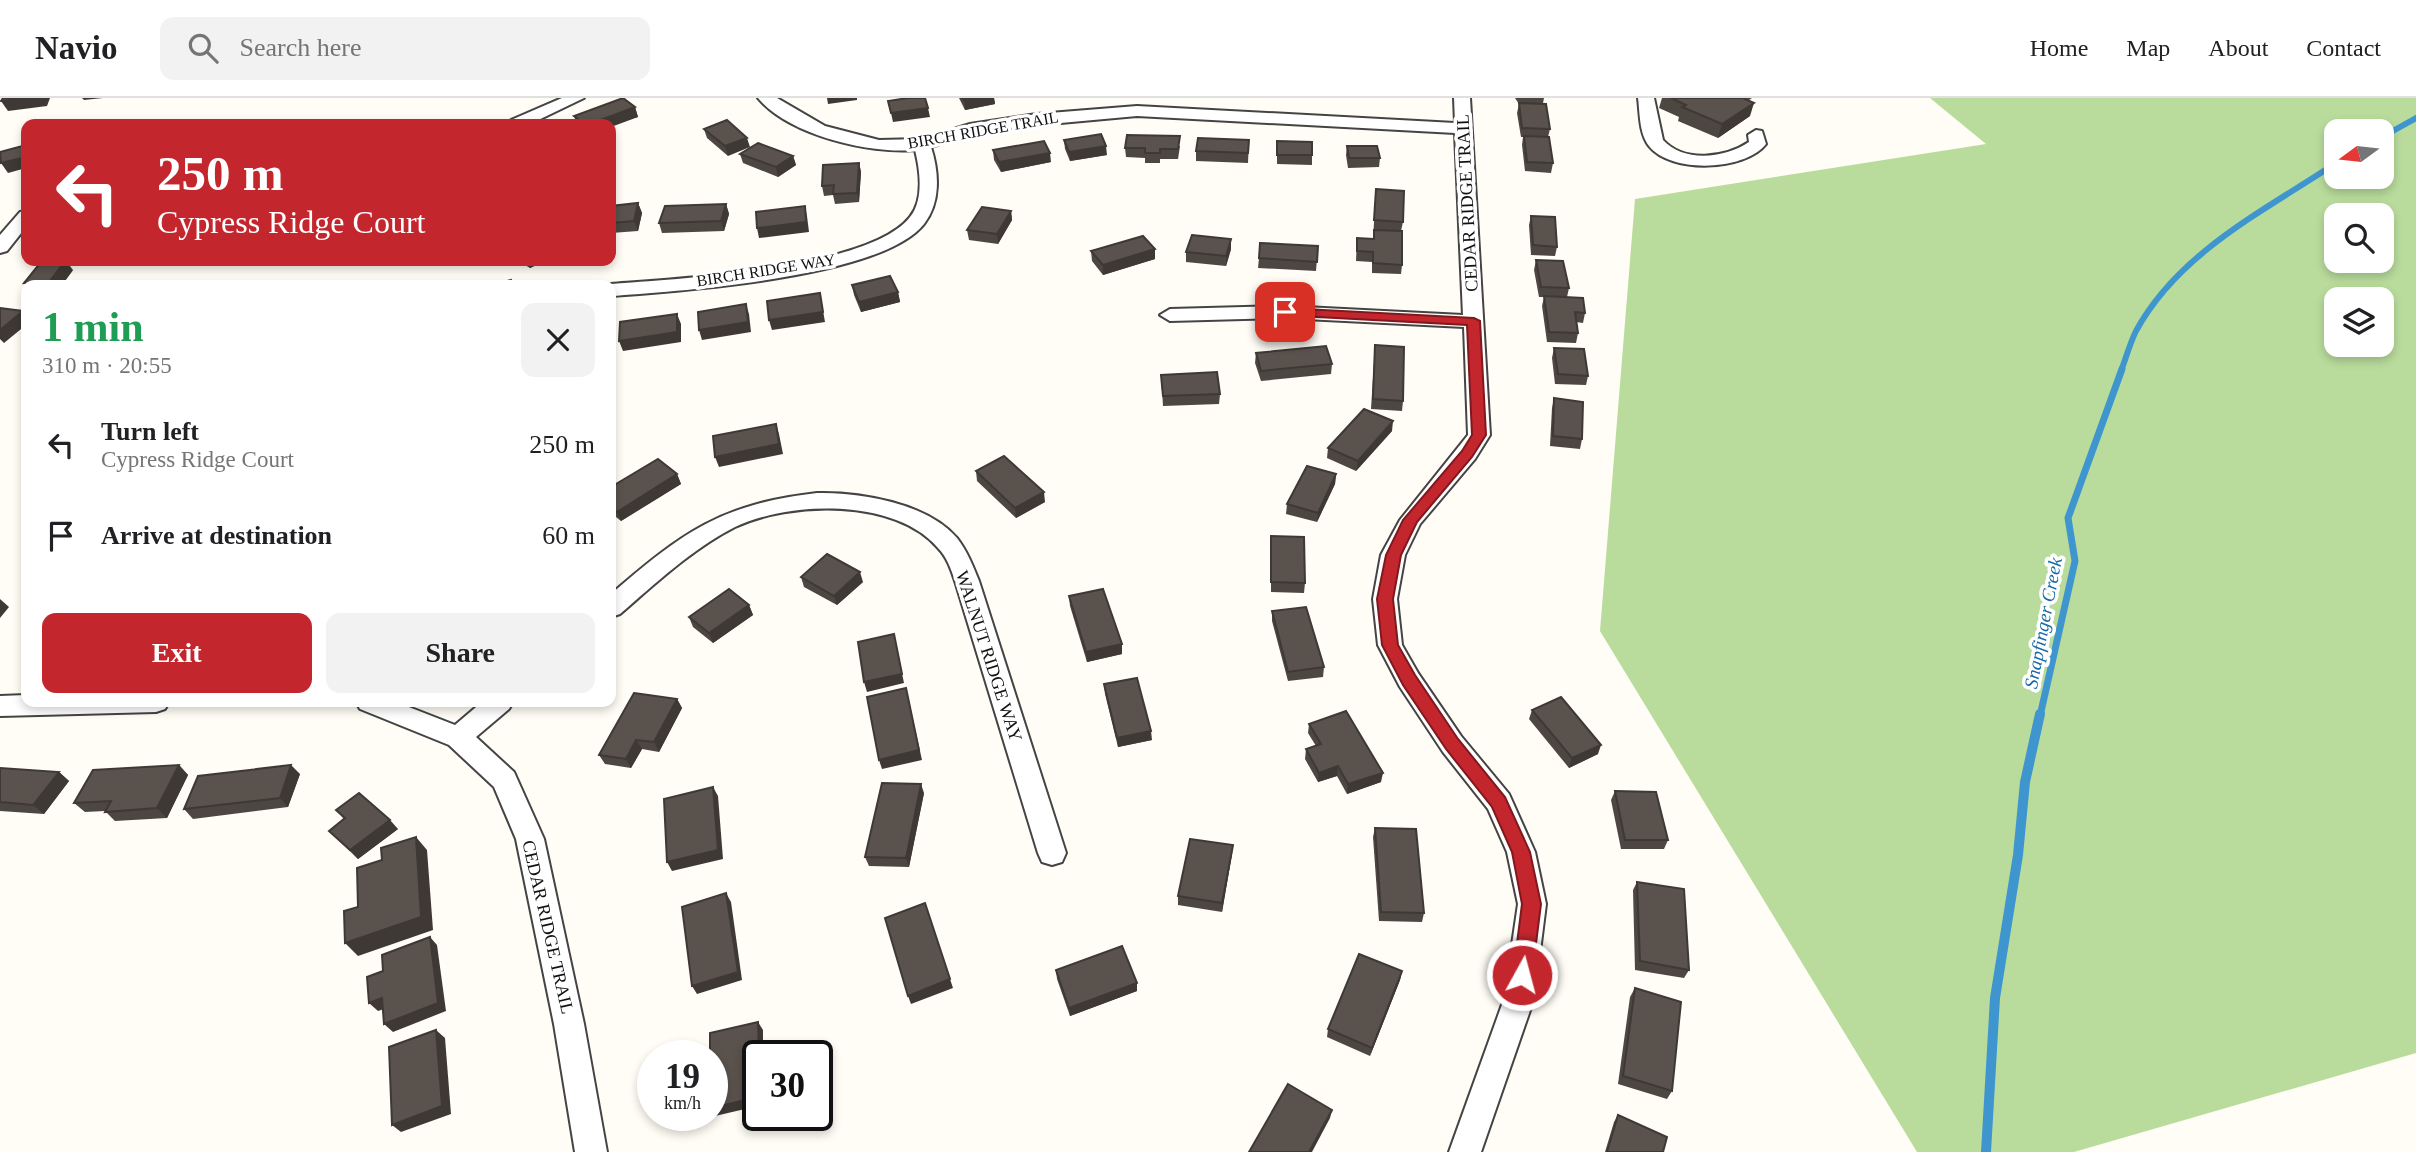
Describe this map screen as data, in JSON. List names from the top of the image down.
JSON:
{
  "streets": {
    "street": [
      "BIRCH RIDGE TRAIL",
      "CEDAR RIDGE TRAIL",
      "BIRCH RIDGE WAY",
      "WALNUT RIDGE WAY"
    ]
  },
  "crossings": [
    ["BIRCH RIDGE TRAIL", "CEDAR RIDGE TRAIL"],
    ["BIRCH RIDGE TRAIL", "BIRCH RIDGE WAY"]
  ],
  "water": ["Snapfinger Creek"],
  "north": "left",
  "page": {
    "header": "Navio",
    "search": "Search here",
    "nav": [
      "Home",
      "Map",
      "About",
      "Contact"
    ],
    "turn": ["250 m", "Cypress Ridge Court"],
    "heading": ["1 min", "310 m · 20:55"],
    "list": [
      {
        "name": "Turn left",
        "note": "Cypress Ridge Court",
        "value": "250 m"
      },
      {
        "name": "Arrive at destination",
        "value": "60 m"
      }
    ],
    "buttons": ["Exit", "Share"],
    "speed": "19 km/h",
    "limit": "30"
  }
}
